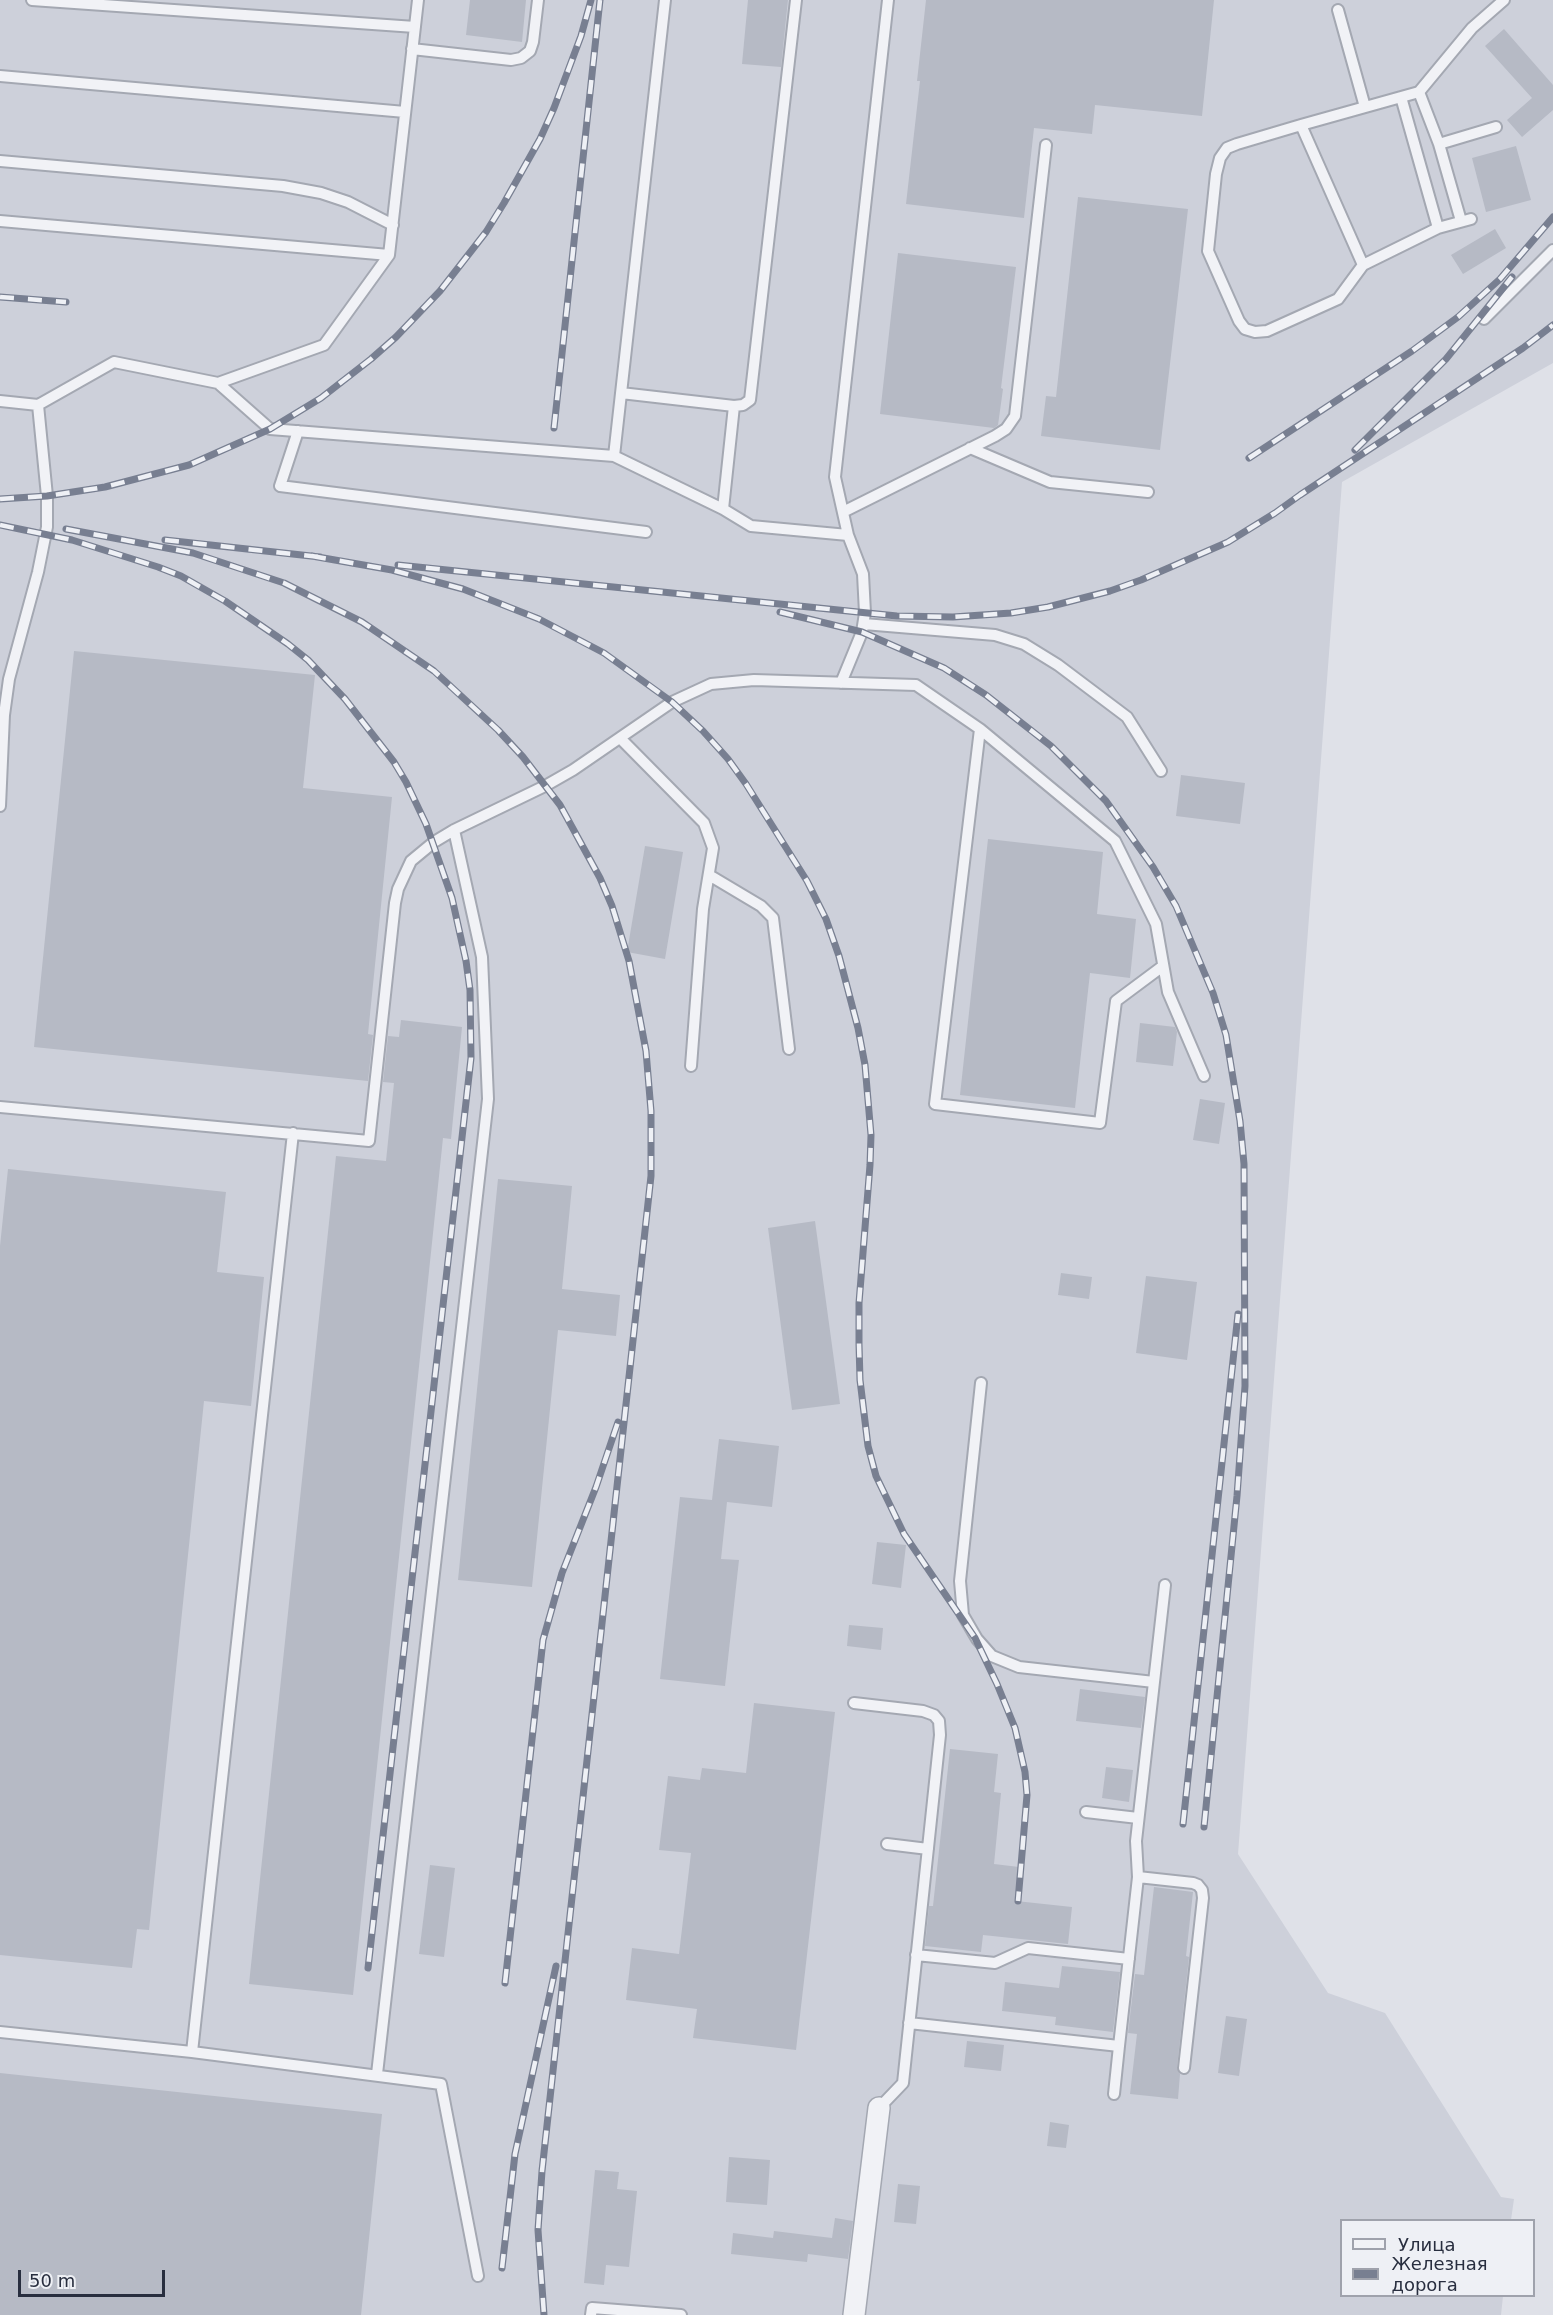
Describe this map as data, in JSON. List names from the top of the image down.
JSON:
{
  "legend": ["Улица", "Железная дорога"],
  "scale_bar": "50 m"
}
